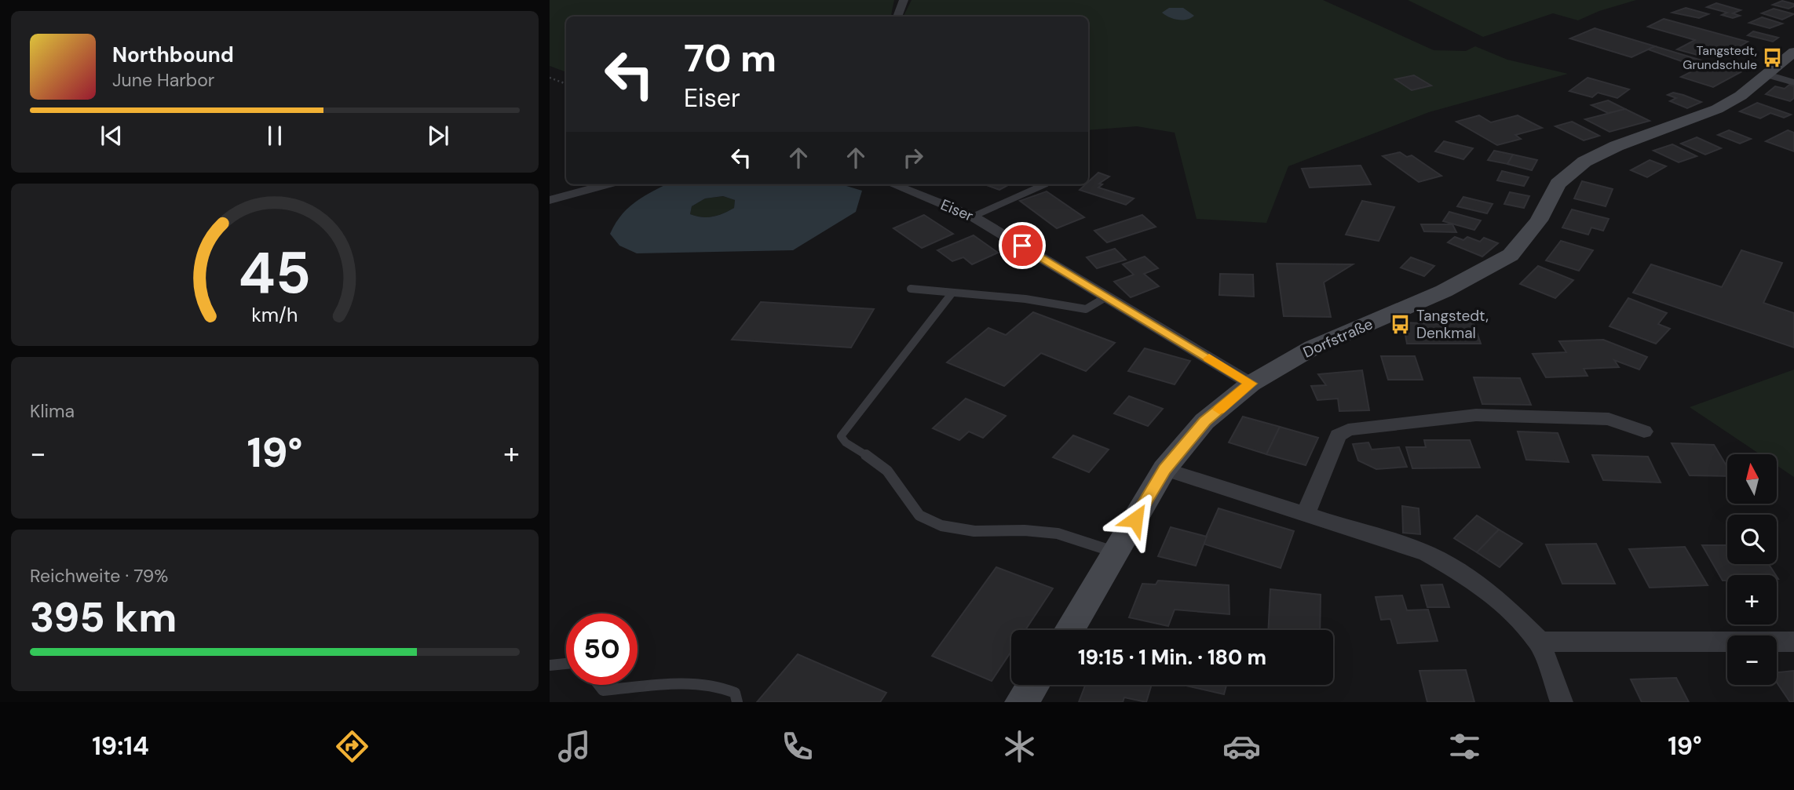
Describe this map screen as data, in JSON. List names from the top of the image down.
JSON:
{
  "streets": {
    "main road": ["Dorfstraße"],
    "street": ["Eiser"]
  },
  "crossings": [
    ["Eiser", "Dorfstraße"]
  ],
  "places": {
    "bus stop": ["Tangstedt, Grundschule", "Tangstedt, Denkmal"]
  },
  "north": "top",
  "page": {
    "turn": ["70 m", "Eiser"],
    "song": ["Northbound", "June Harbor"],
    "tile": [
      "Klima",
      ["Reichweite · 79%", "395 km"]
    ],
    "heat": ["−", "19°", "+"],
    "map_buttons": ["+", "−"],
    "limit": "50",
    "trip": "19:15 · 1 Min. · 180 m",
    "tabs": ["19:14", "19°"],
    "gauge": ["45", "km/h"]
  }
}
